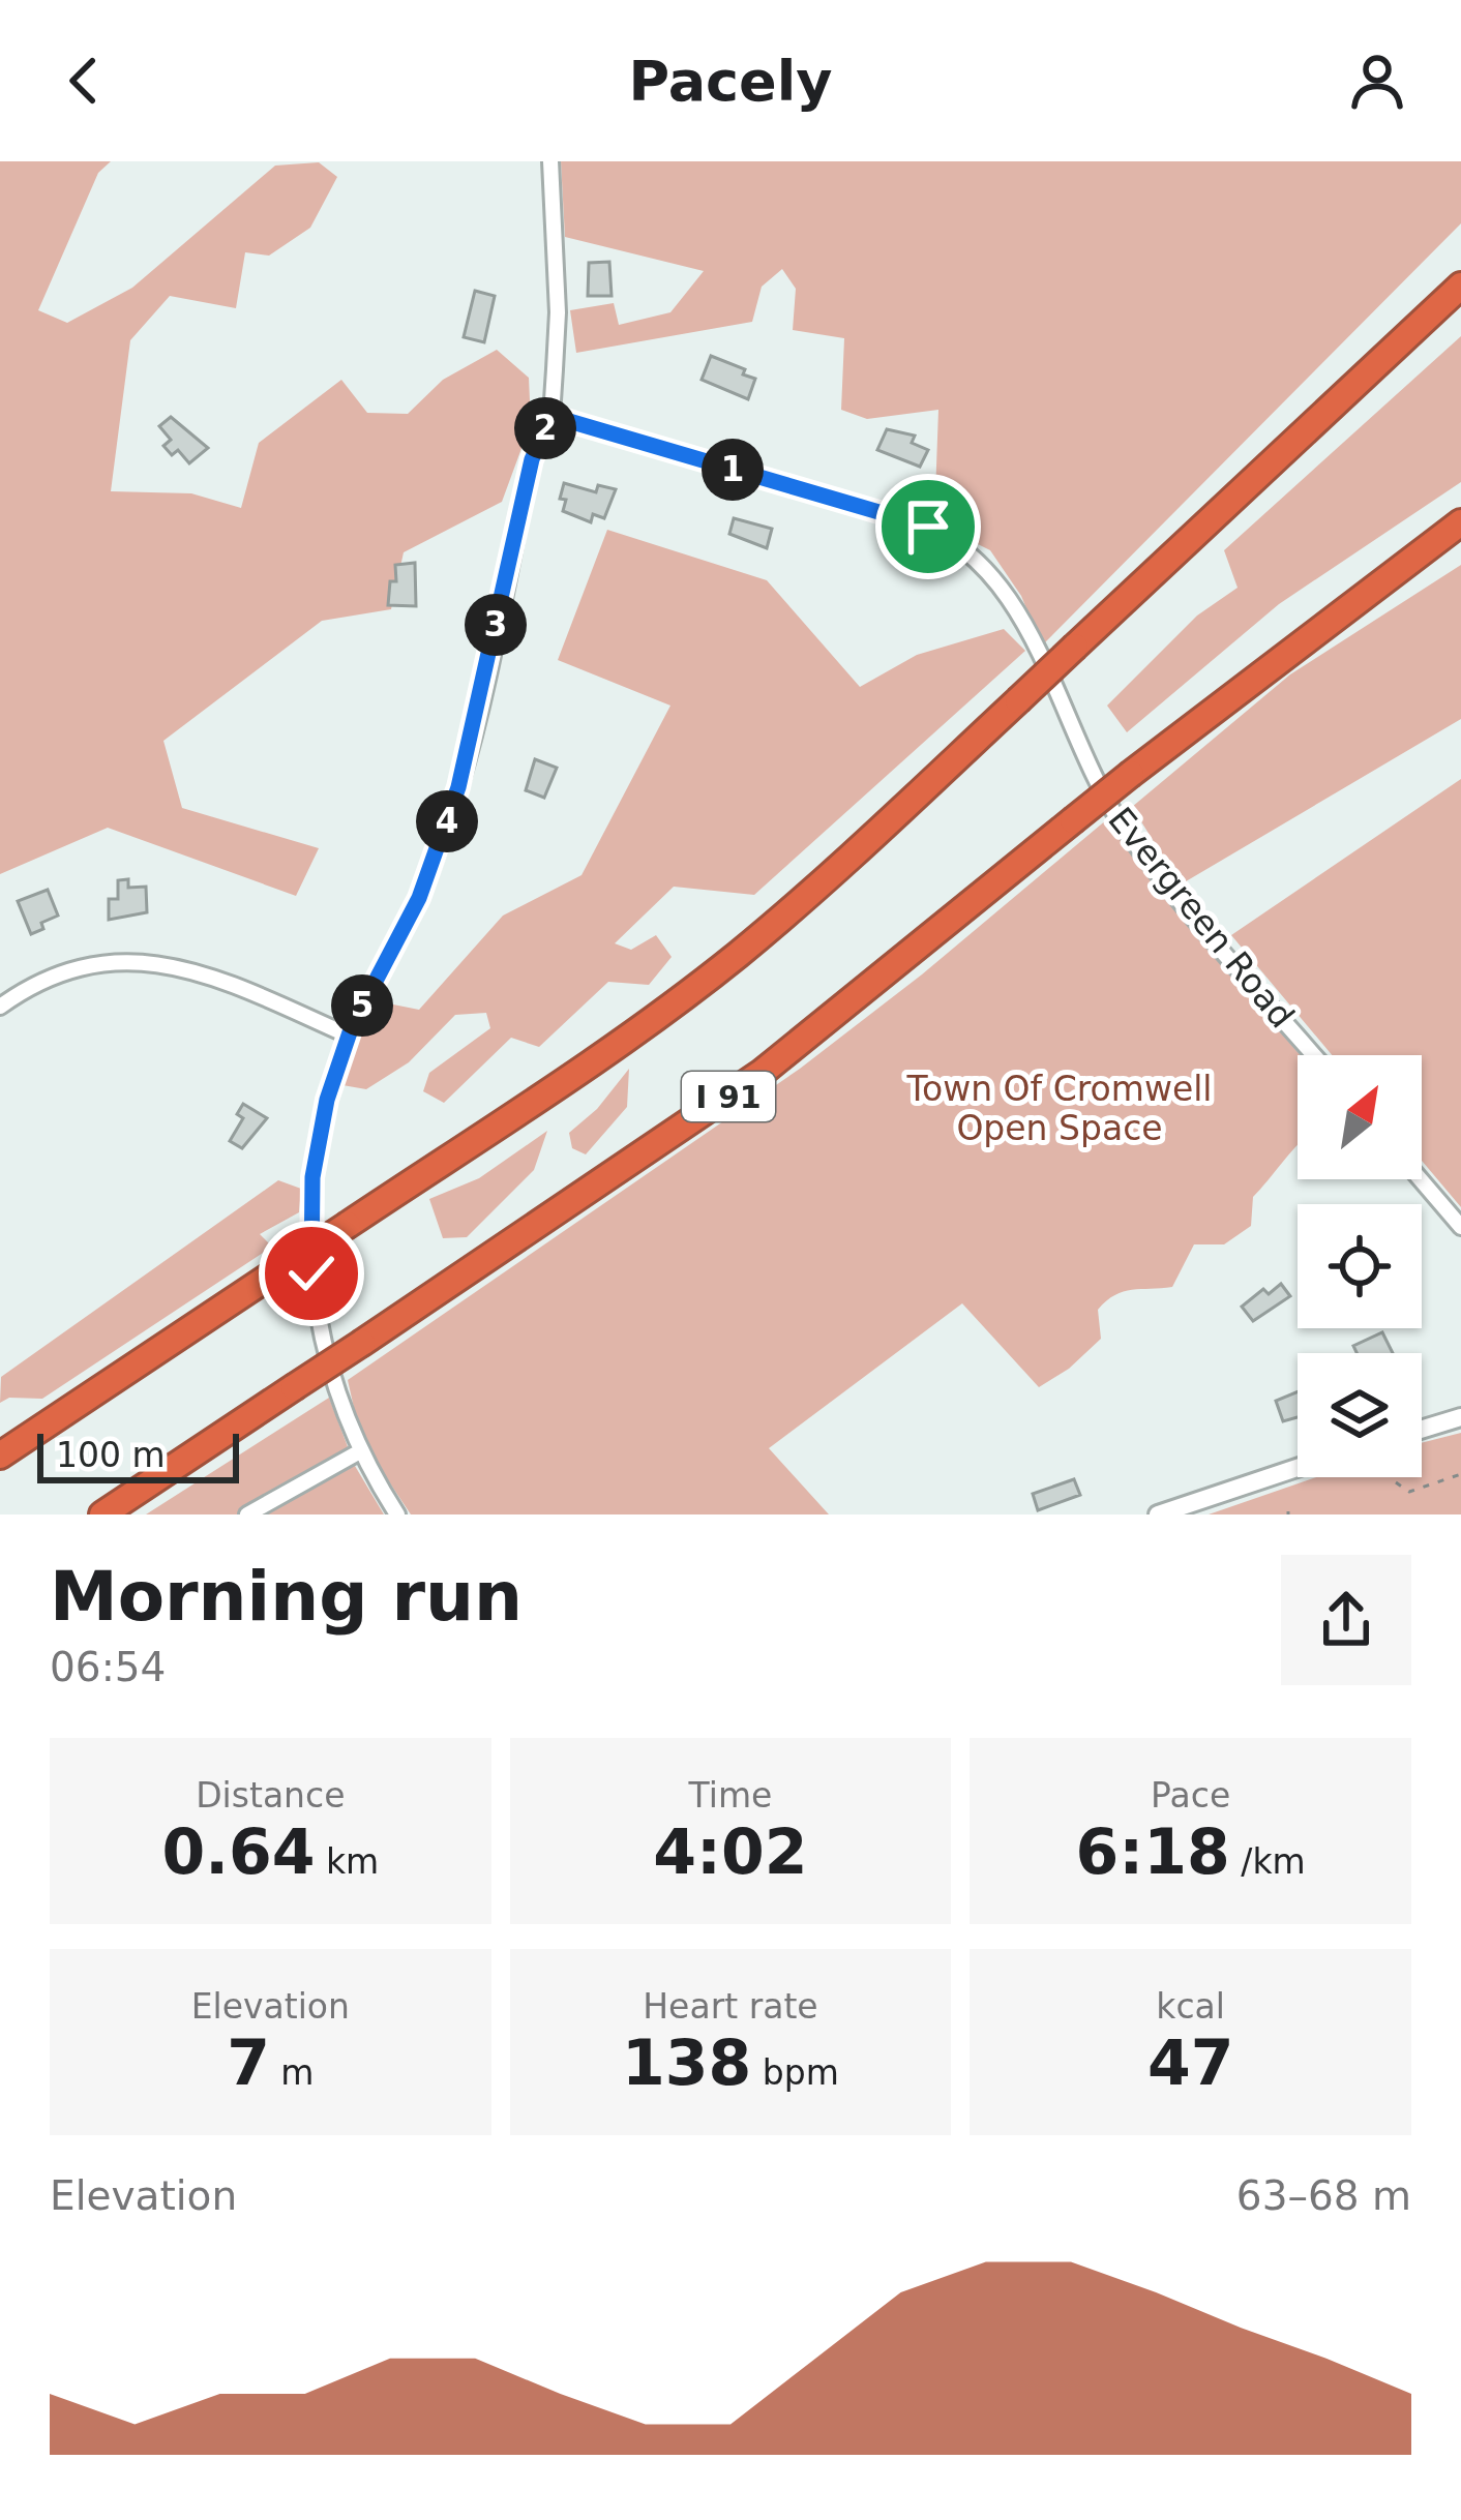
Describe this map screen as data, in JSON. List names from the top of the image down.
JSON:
{
  "streets": {
    "highway": ["I 91"],
    "street": ["Evergreen Road"]
  },
  "parks": ["Town Of Cromwell Open Space"],
  "scale_bar": "100 m",
  "north": "top right",
  "page": {
    "header": "Pacely",
    "pins": [
      "2",
      "1",
      "3",
      "4",
      "5"
    ],
    "scale": "100 m",
    "heading": ["Morning run", "06:54"],
    "stats": [
      ["Distance", "0.64 km"],
      ["Time", "4:02"],
      ["Pace", "6:18 /km"],
      ["Elevation", "7 m"],
      ["Heart rate", "138 bpm"],
      ["kcal", "47"]
    ],
    "chart": ["Elevation", "63–68 m"]
  }
}
